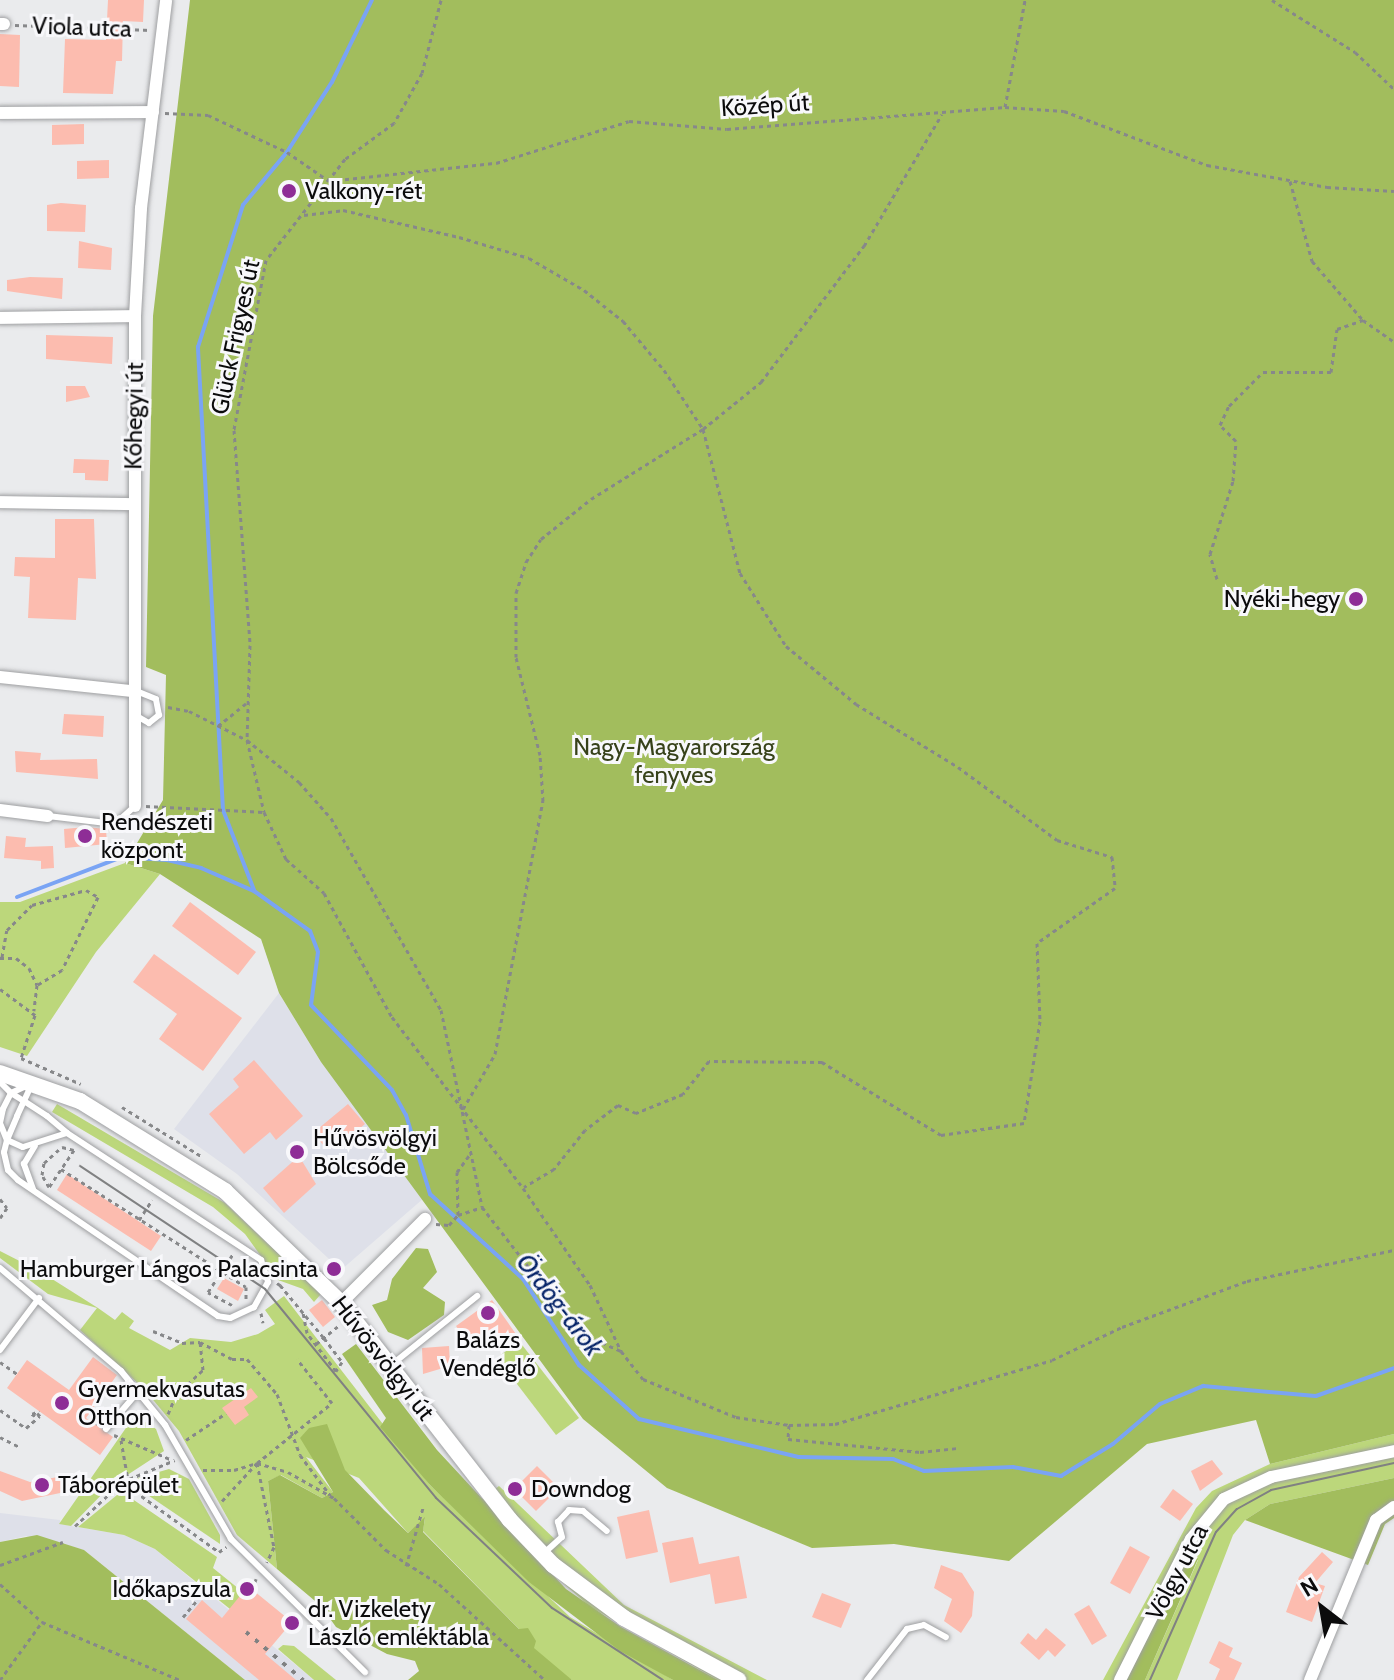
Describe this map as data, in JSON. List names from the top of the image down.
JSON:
{
  "streets": {
    "main road": ["Hűvösvölgyi út"],
    "street": ["Kőhegyi út", "Völgy utca"],
    "path": ["Viola utca", "Közép út", "Glück Frigyes út"]
  },
  "crossings": [
    ["Viola utca", "Kőhegyi út"],
    ["Közép út", "Glück Frigyes út"]
  ],
  "water": ["Ördög-árok"],
  "parks": ["Nagy-Magyarország fenyves"],
  "places": [
    "Valkony-rét",
    "Nyéki-hegy",
    "Rendészeti központ",
    "Hűvösvölgyi Bölcsőde",
    "Hamburger Lángos Palacsinta",
    "Balázs Vendéglő",
    "Gyermekvasutas Otthon",
    "Táborépület",
    "Downdog",
    "Időkapszula",
    "dr. Vizkelety László emléktábla"
  ],
  "north": "top left"
}
